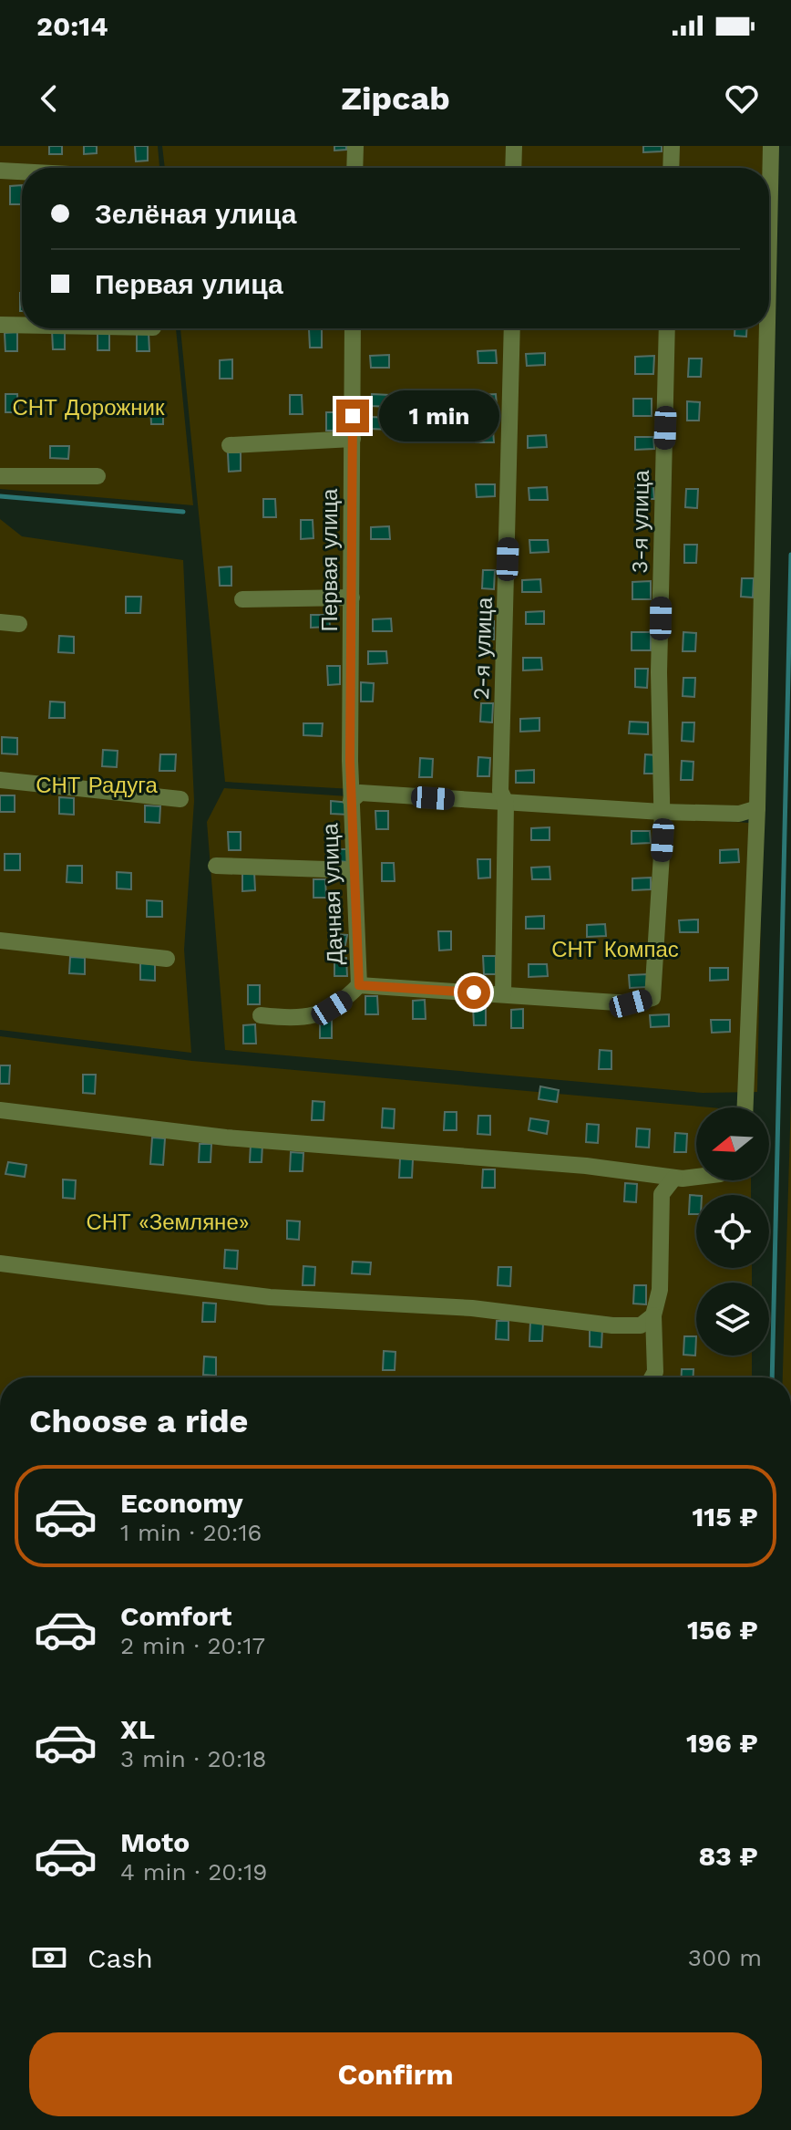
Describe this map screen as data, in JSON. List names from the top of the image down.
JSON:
{
  "streets": {
    "street": [
      "3-я улица",
      "Первая улица",
      "2-я улица",
      "Дачная улица"
    ]
  },
  "crossings": [
    ["3-я улица", "2-я улица"],
    ["Первая улица", "Дачная улица"]
  ],
  "parks": [
    "СНТ Дорожник",
    "СНТ Радуга",
    "СНТ Компас",
    "СНТ «Земляне»"
  ],
  "north": "left",
  "page": {
    "status": "20:14",
    "header": "Zipcab",
    "banner": ["Зелёная улица", "Первая улица"],
    "bubble": "1 min",
    "heading": "Choose a ride",
    "list": [
      {
        "name": "Economy",
        "note": "1 min · 20:16",
        "value": "115 ₽"
      },
      {
        "name": "Comfort",
        "note": "2 min · 20:17",
        "value": "156 ₽"
      },
      {
        "name": "XL",
        "note": "3 min · 20:18",
        "value": "196 ₽"
      },
      {
        "name": "Moto",
        "note": "4 min · 20:19",
        "value": "83 ₽"
      }
    ],
    "pay": ["Cash", "300 m"],
    "buttons": "Confirm"
  }
}
